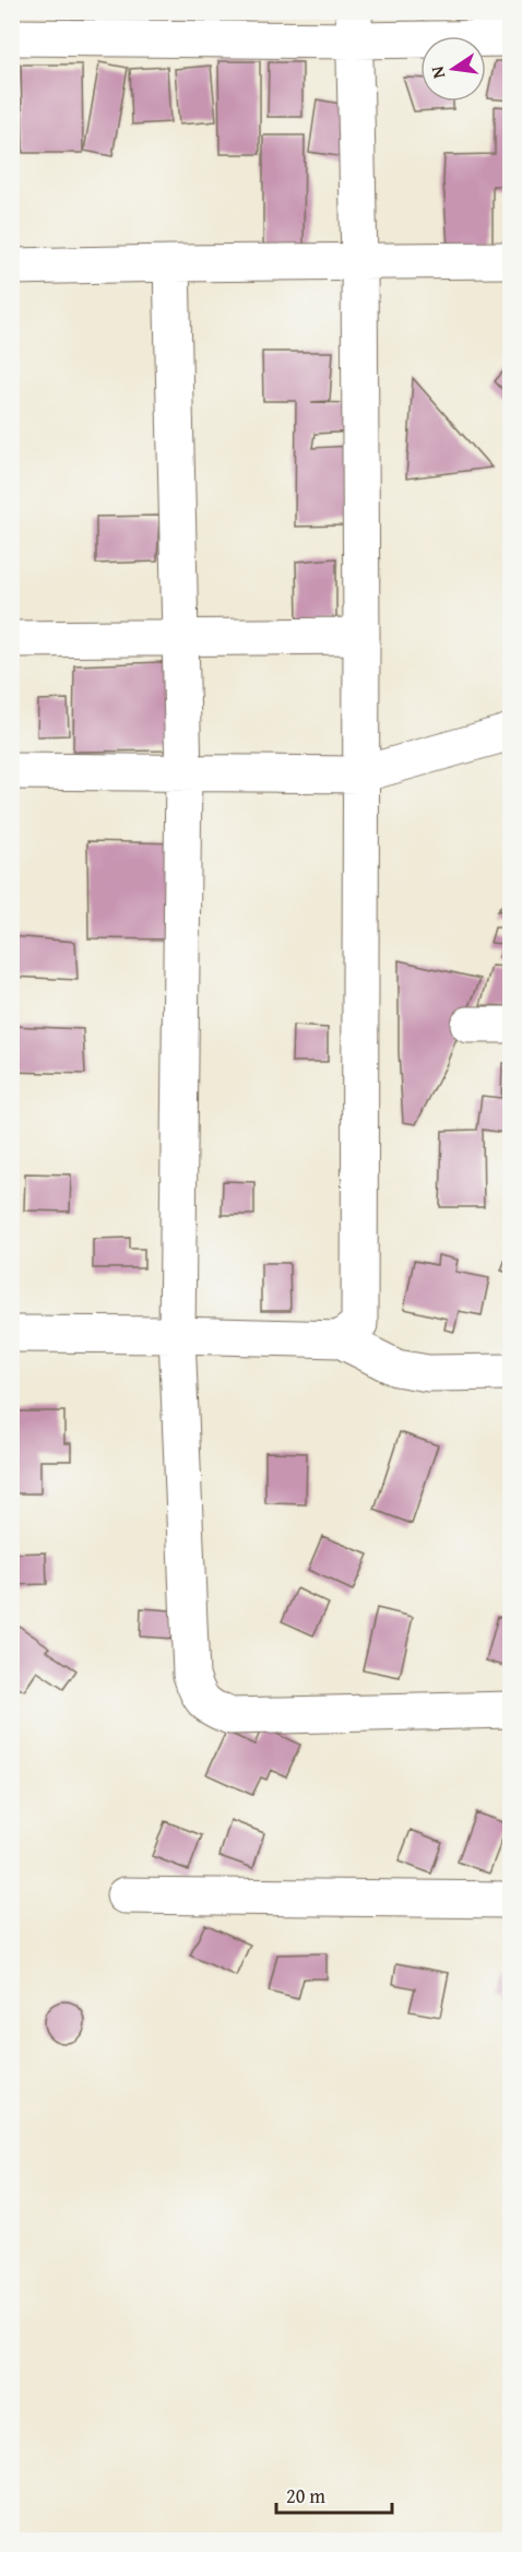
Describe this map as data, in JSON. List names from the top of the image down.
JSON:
{
  "scale_bar": "20 m",
  "north": "left"
}
